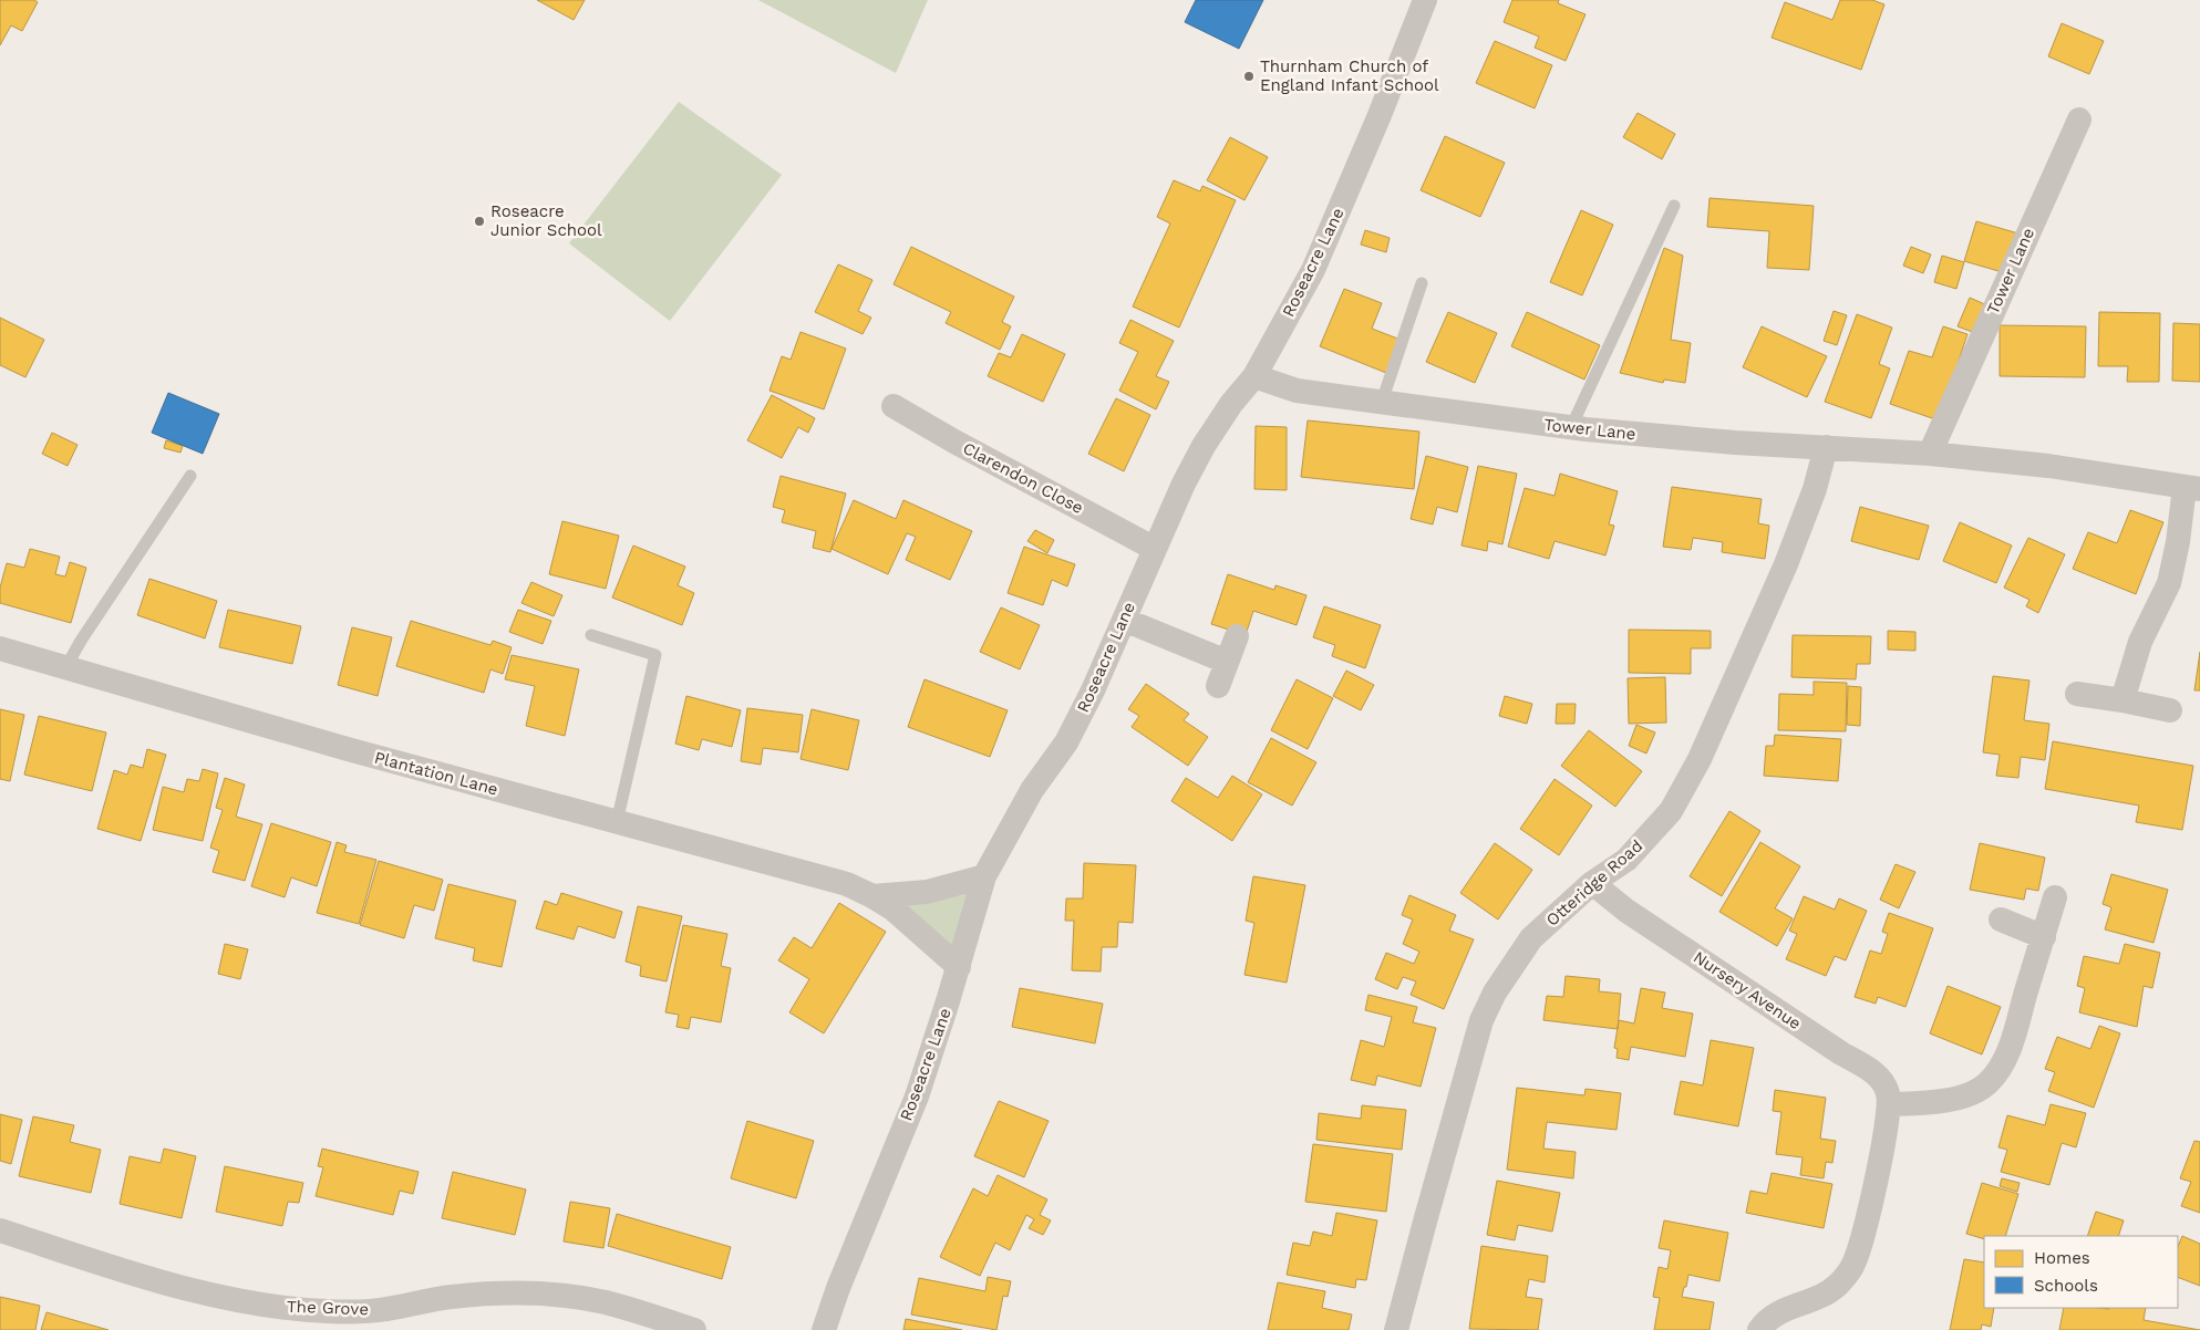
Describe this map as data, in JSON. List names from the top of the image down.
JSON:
{
  "streets": {
    "street": [
      "Roseacre Lane",
      "Tower Lane",
      "Clarendon Close",
      "Plantation Lane",
      "Otteridge Road",
      "Nursery Avenue",
      "The Grove"
    ]
  },
  "crossings": [
    ["Roseacre Lane", "Tower Lane"],
    ["Roseacre Lane", "Clarendon Close"],
    ["Roseacre Lane", "Plantation Lane"],
    ["Tower Lane", "Otteridge Road"],
    ["Otteridge Road", "Nursery Avenue"]
  ],
  "places": ["Thurnham Church of England Infant School", "Roseacre Junior School"],
  "legend": ["Homes", "Schools"]
}
